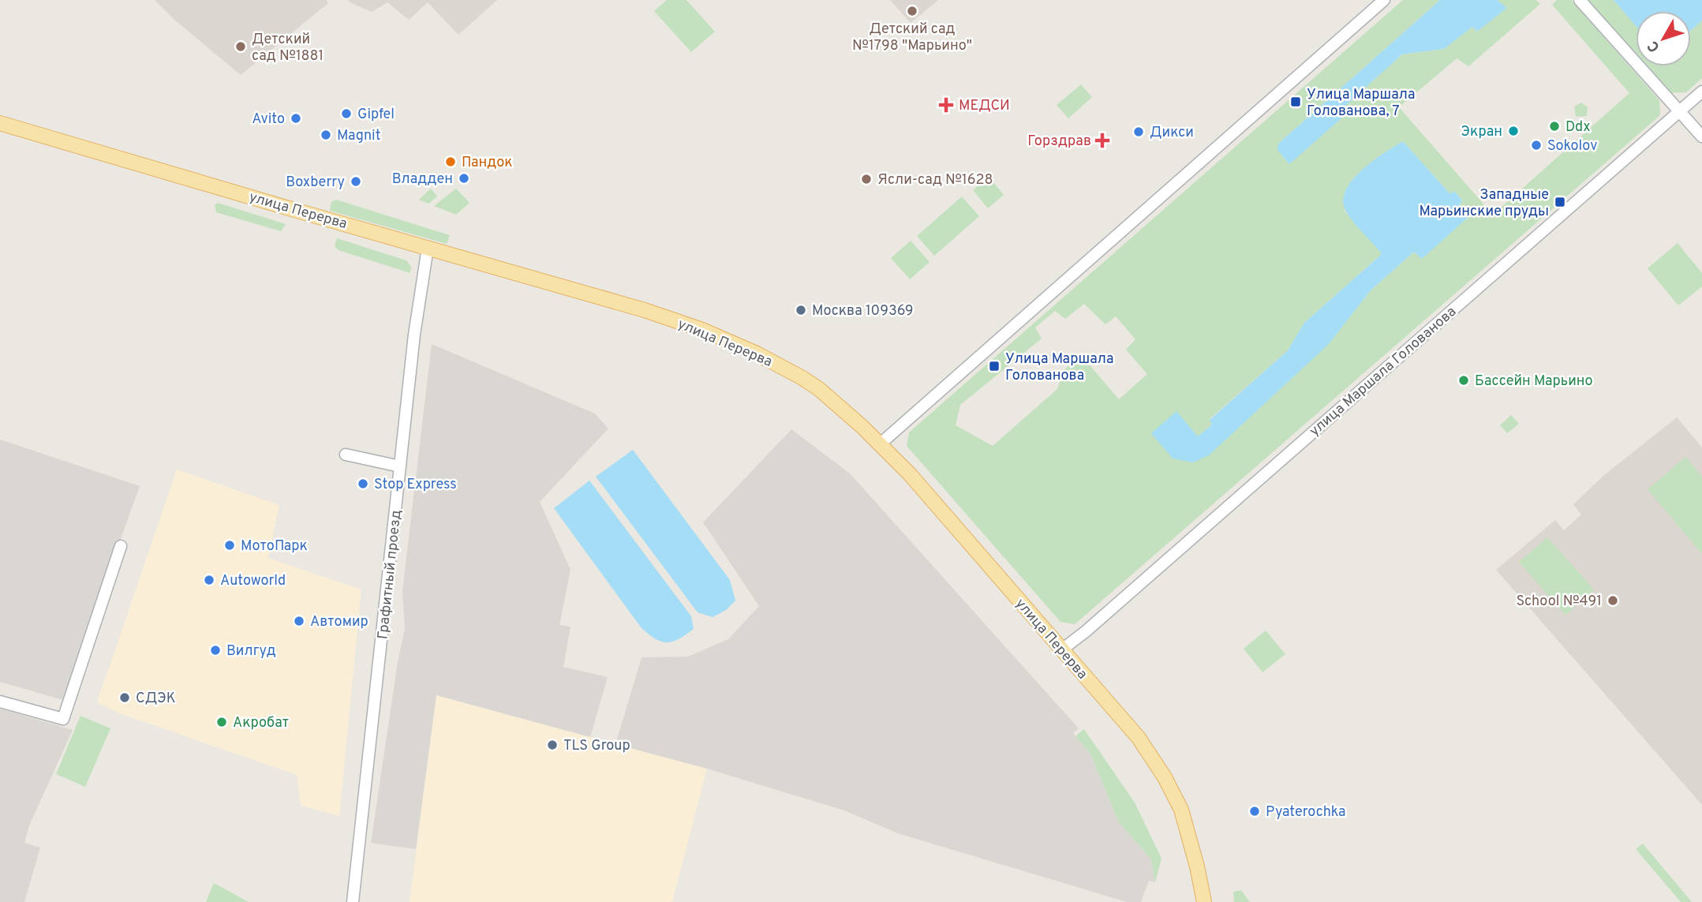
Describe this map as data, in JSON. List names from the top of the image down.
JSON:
{
  "streets": {
    "main road": ["улица Перерва"],
    "street": ["улица Маршала Голованова", "Графитный проезд"]
  },
  "crossings": [
    ["улица Перерва", "улица Маршала Голованова"],
    ["улица Перерва", "Графитный проезд"]
  ],
  "places": {
    "other": [
      "Детский сад №1798 \"Марьино\"",
      "Детский сад №1881",
      "Gipfel",
      "Avito",
      "Ddx",
      "Экран",
      "Дикси",
      "Magnit",
      "Sokolov",
      "Пандок",
      "Владден",
      "Ясли-сад №1628",
      "Boxberry",
      "Москва 109369",
      "Бассейн Марьино",
      "Stop Express",
      "МотоПарк",
      "Autoworld",
      "School №491",
      "Автомир",
      "Вилгуд",
      "СДЭК",
      "Акробат",
      "TLS Group",
      "Pyaterochka"
    ],
    "transit": ["Улица Маршала Голованова, 7", "Западные Марьинские пруды", "Улица Маршала Голованова"],
    "health": ["МЕДСИ", "Горздрав"]
  },
  "north": "bottom left"
}
